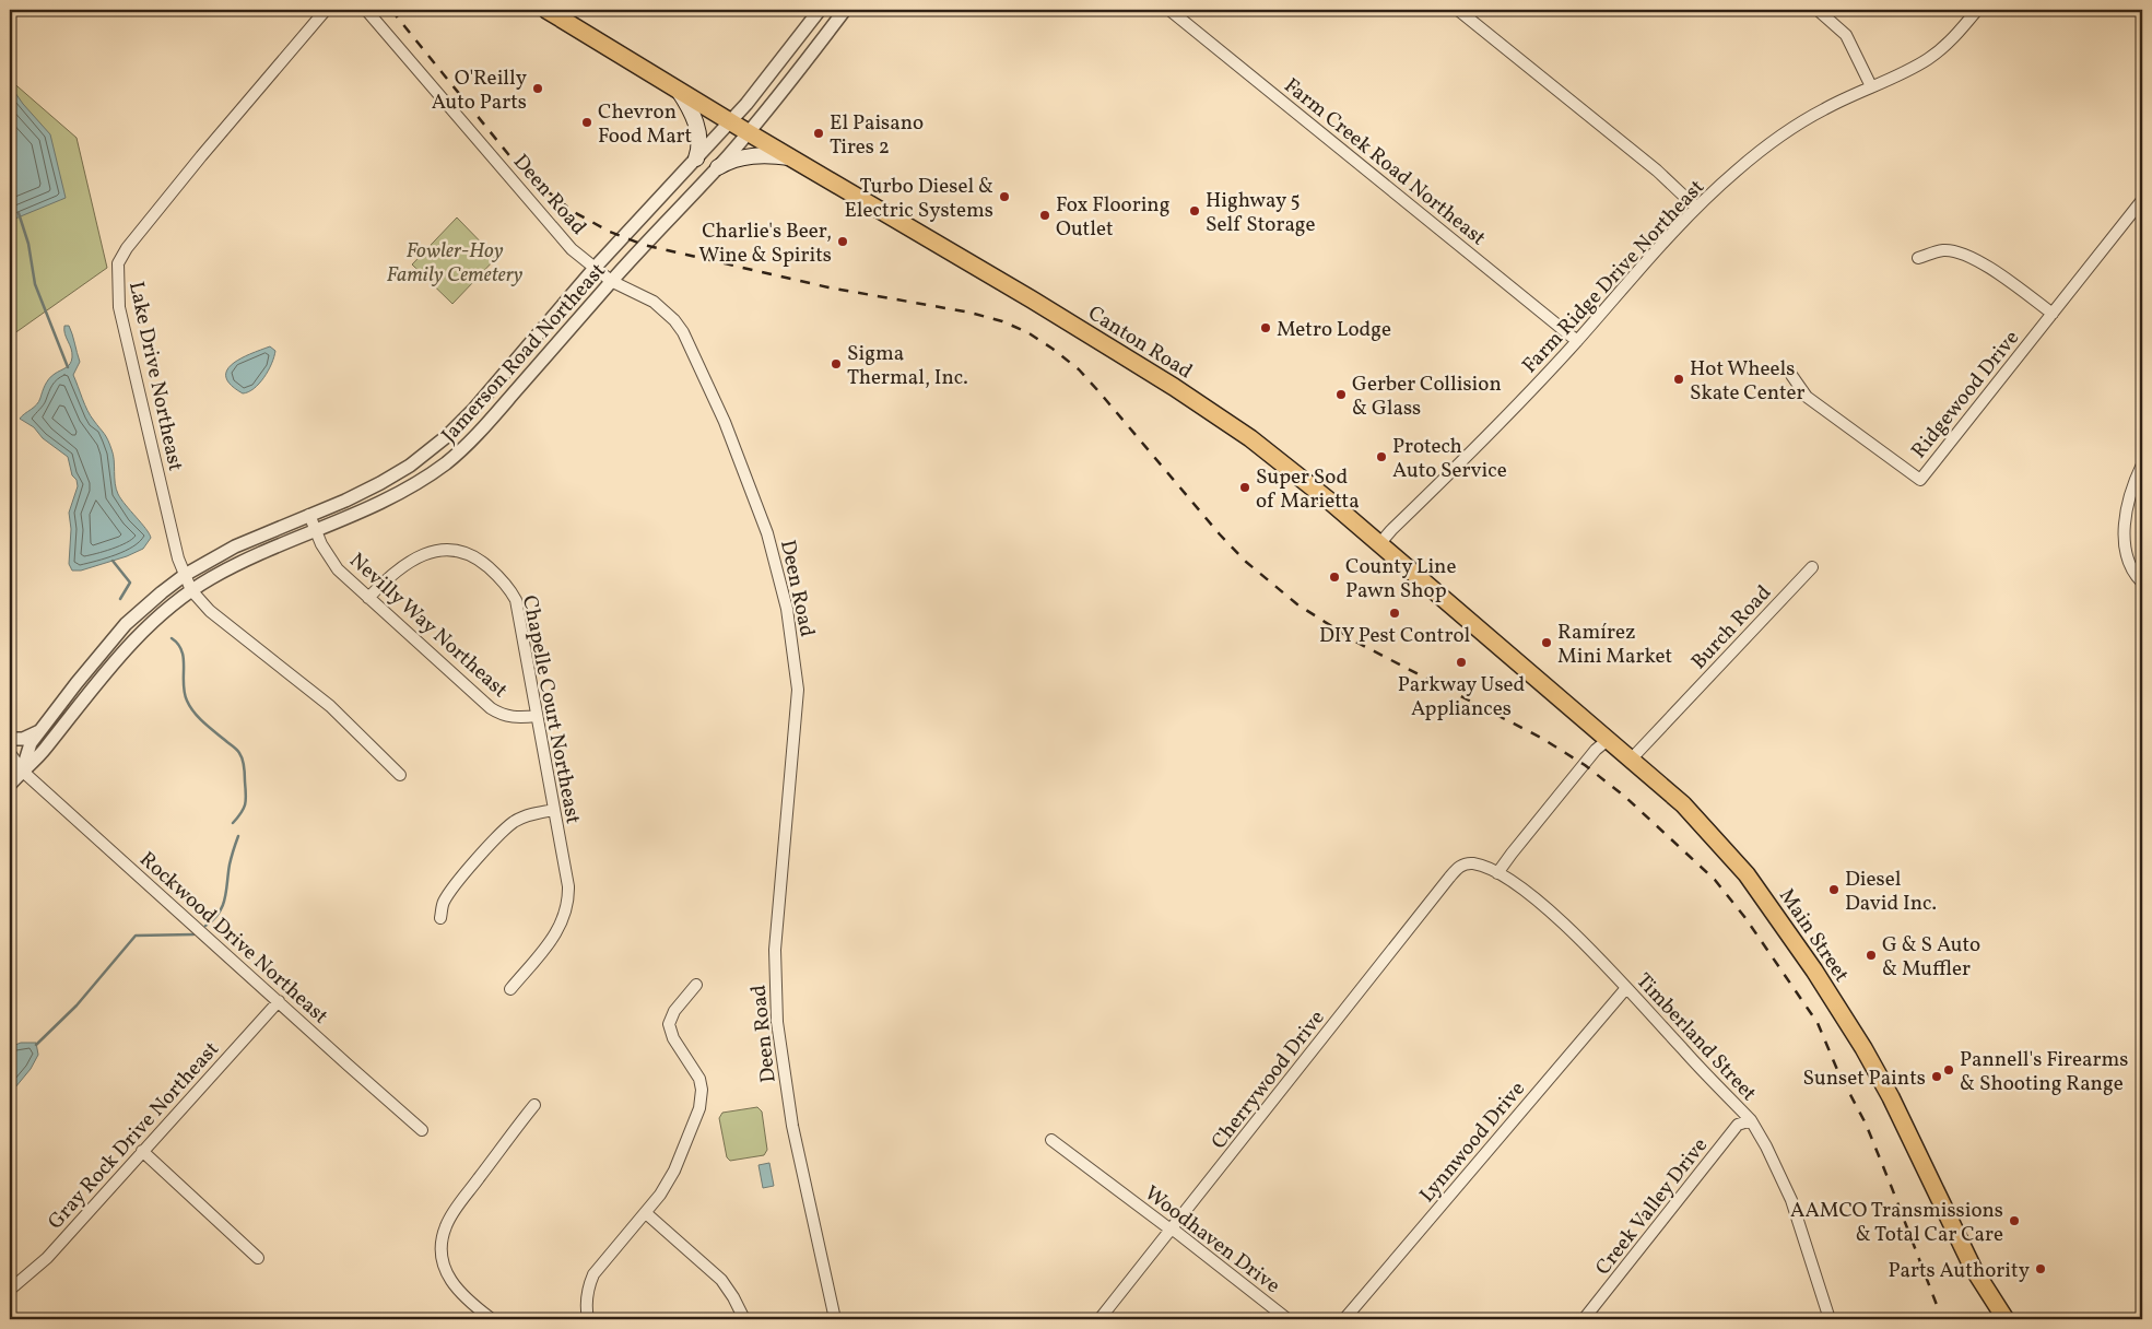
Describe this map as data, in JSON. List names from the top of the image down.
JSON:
{
  "streets": {
    "main road": ["Canton Road", "Main Street"],
    "street": [
      "Farm Creek Road Northeast",
      "Deen Road",
      "Farm Ridge Drive Northeast",
      "Jamerson Road Northeast",
      "Lake Drive Northeast",
      "Ridgewood Drive",
      "Nevilly Way Northeast",
      "Burch Road",
      "Chapelle Court Northeast",
      "Rockwood Drive Northeast",
      "Timberland Street",
      "Cherrywood Drive",
      "Gray Rock Drive Northeast",
      "Lynnwood Drive",
      "Creek Valley Drive",
      "Woodhaven Drive"
    ]
  },
  "crossings": [
    ["Farm Creek Road Northeast", "Farm Ridge Drive Northeast"],
    ["Deen Road", "Jamerson Road Northeast"],
    ["Farm Ridge Drive Northeast", "Canton Road"],
    ["Canton Road", "Jamerson Road Northeast"],
    ["Canton Road", "Main Street"],
    ["Jamerson Road Northeast", "Lake Drive Northeast"],
    ["Jamerson Road Northeast", "Nevilly Way Northeast"],
    ["Jamerson Road Northeast", "Rockwood Drive Northeast"],
    ["Nevilly Way Northeast", "Chapelle Court Northeast"],
    ["Burch Road", "Main Street"],
    ["Rockwood Drive Northeast", "Gray Rock Drive Northeast"],
    ["Timberland Street", "Cherrywood Drive"],
    ["Timberland Street", "Lynnwood Drive"],
    ["Timberland Street", "Creek Valley Drive"],
    ["Cherrywood Drive", "Woodhaven Drive"]
  ],
  "parks": ["Fowler-Hoy Family Cemetery"],
  "places": [
    "O'Reilly Auto Parts",
    "Chevron Food Mart",
    "El Paisano Tires 2",
    "Turbo Diesel & Electric Systems",
    "Highway 5 Self Storage",
    "Fox Flooring Outlet",
    "Charlie's Beer, Wine & Spirits",
    "Metro Lodge",
    "Sigma Thermal, Inc.",
    "Hot Wheels Skate Center",
    "Gerber Collision & Glass",
    "Protech Auto Service",
    "Super Sod of Marietta",
    "County Line Pawn Shop",
    "DIY Pest Control",
    "Ramírez Mini Market",
    "Parkway Used Appliances",
    "Diesel David Inc.",
    "G & S Auto & Muffler",
    "Pannell's Firearms & Shooting Range",
    "Sunset Paints",
    "AAMCO Transmissions & Total Car Care",
    "Parts Authority"
  ]
}
